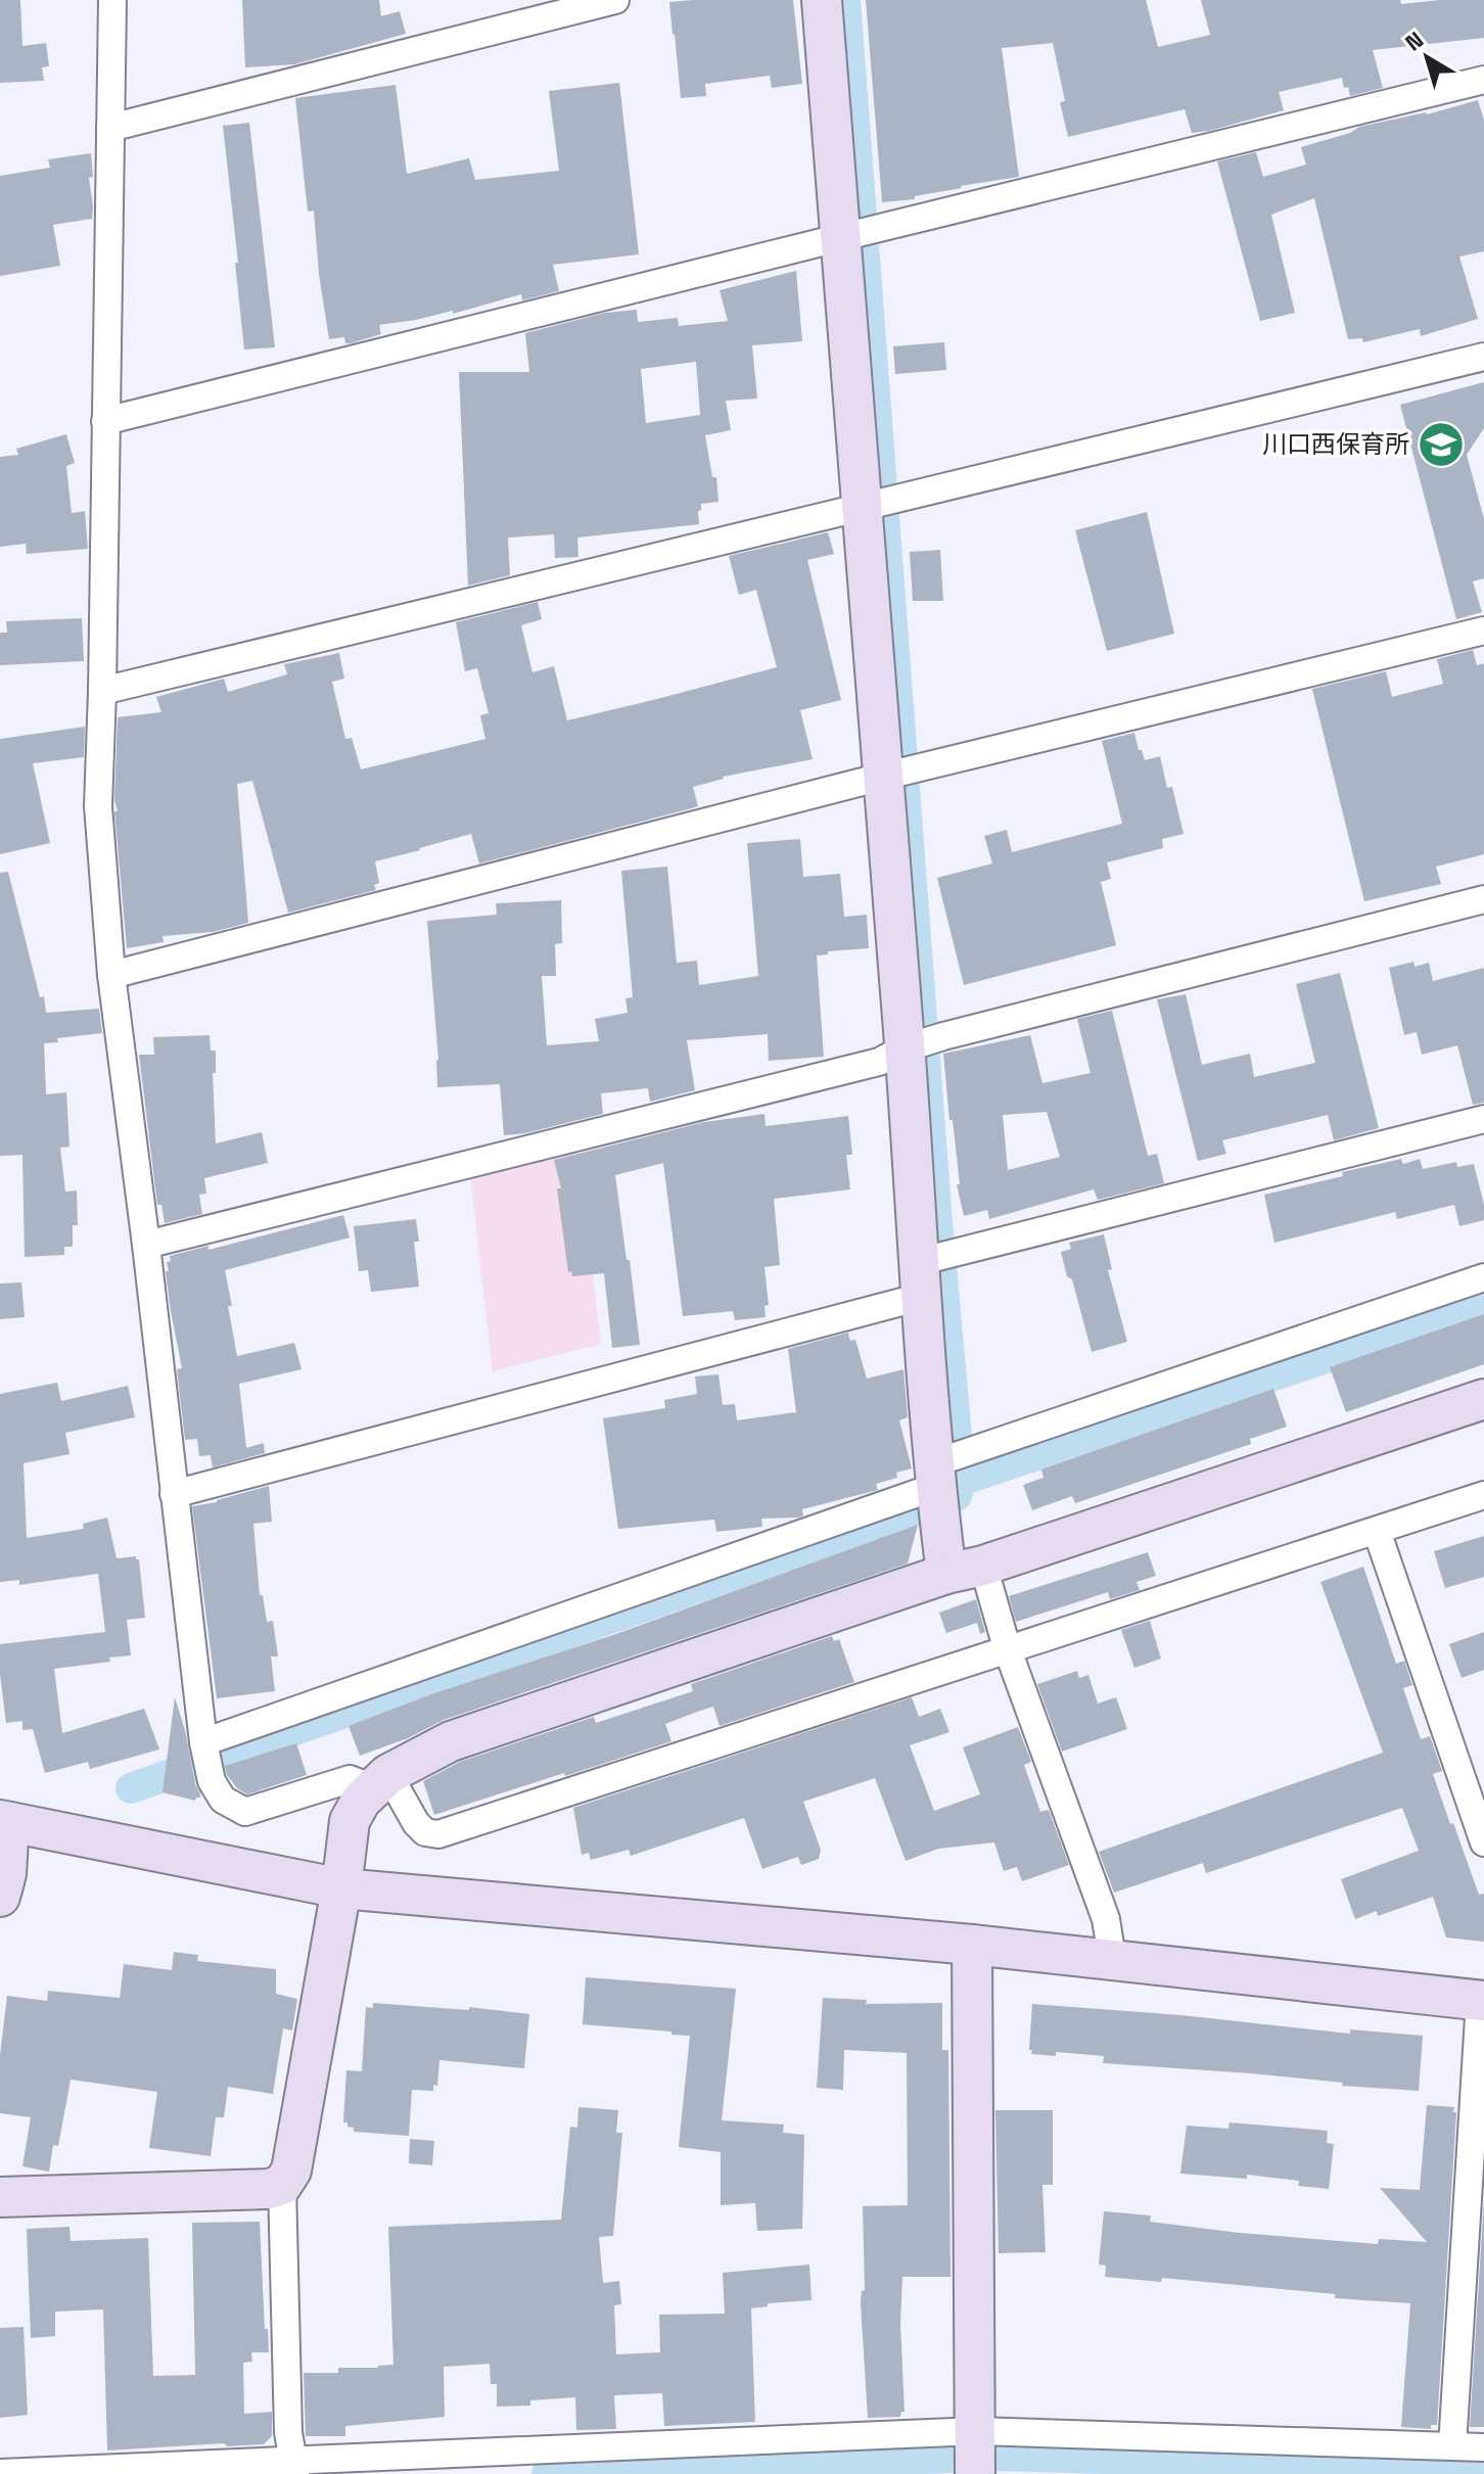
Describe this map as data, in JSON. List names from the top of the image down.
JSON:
{
  "places": {
    "school or university": ["川口西保育所"]
  },
  "north": "top left"
}
